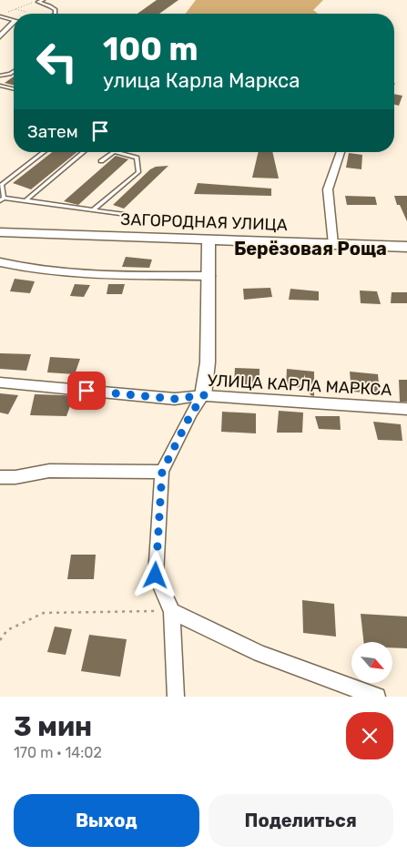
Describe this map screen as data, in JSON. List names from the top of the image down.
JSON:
{
  "streets": {
    "street": ["ЗАГОРОДНАЯ УЛИЦА", "УЛИЦА КАРЛА МАРКСА"]
  },
  "districts": ["Берёзовая Роща"],
  "north": "bottom right",
  "page": {
    "turn": ["100 m", "улица Карла Маркса"],
    "then": "Затем",
    "heading": ["3 мин", "170 m · 14:02"],
    "buttons": ["Выход", "Поделиться"]
  }
}
